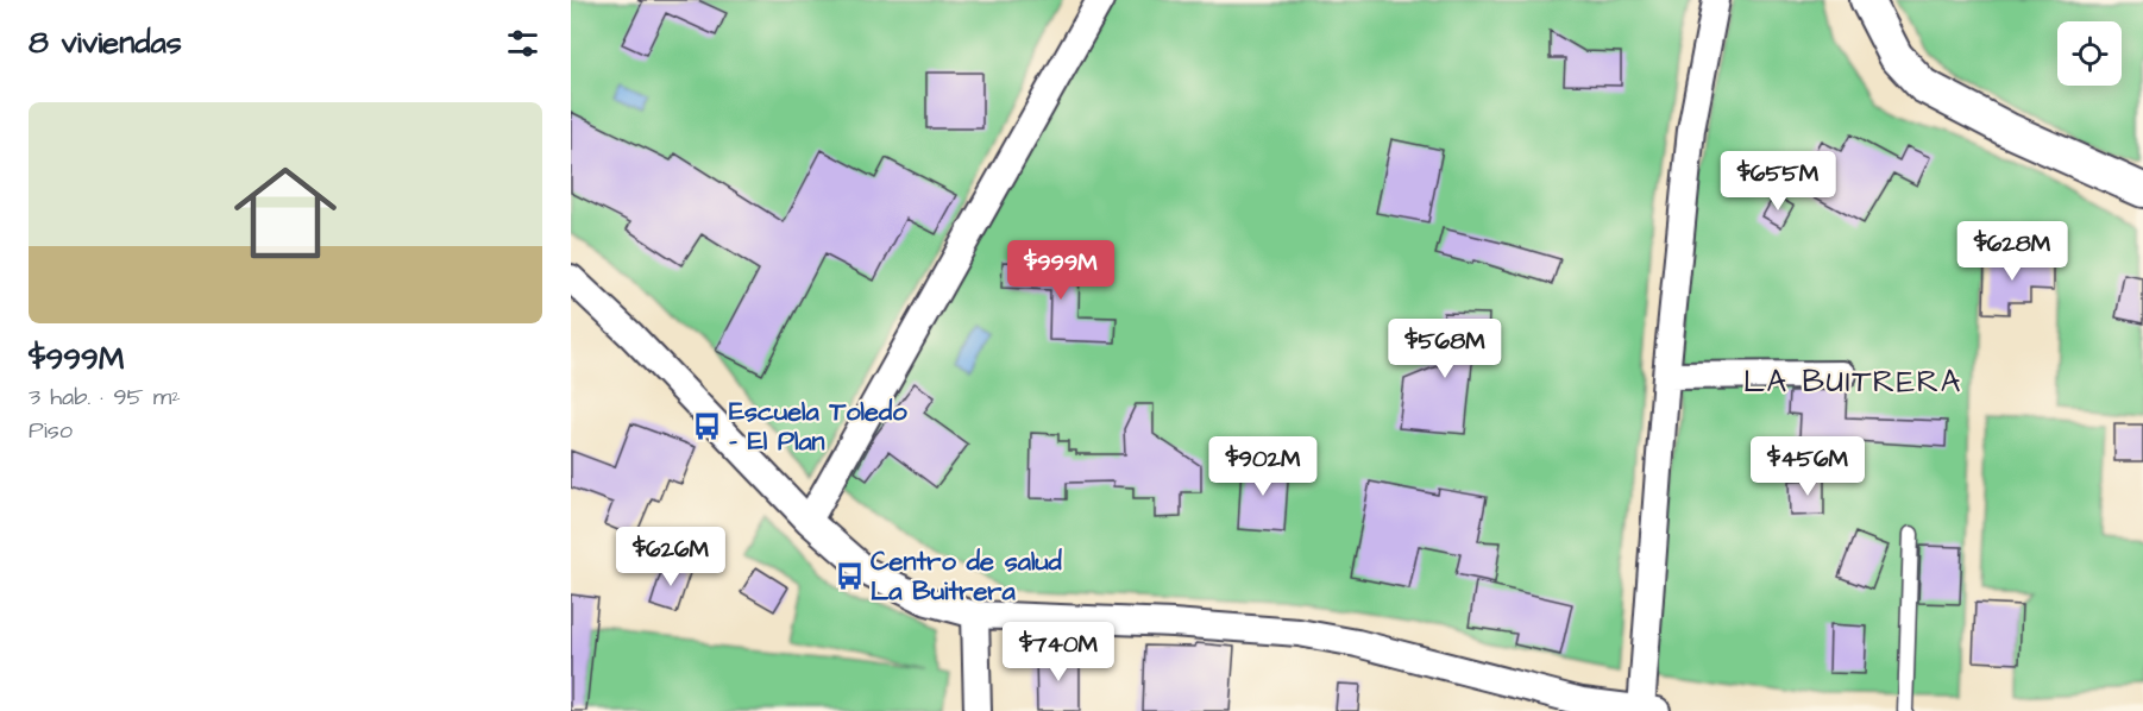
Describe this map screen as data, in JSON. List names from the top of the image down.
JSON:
{
  "districts": ["LA BUITRERA"],
  "places": {
    "bus stop": ["Escuela Toledo - El Plan", "Centro de salud La Buitrera"]
  },
  "page": {
    "heading": "8 viviendas",
    "list": [
      {
        "name": "$999M",
        "note": "3 hab. · 95 m² · Piso"
      }
    ],
    "price": [
      "$655M",
      "$628M",
      "$999M",
      "$568M",
      "$902M",
      "$456M",
      "$626M",
      "$740M"
    ]
  }
}
